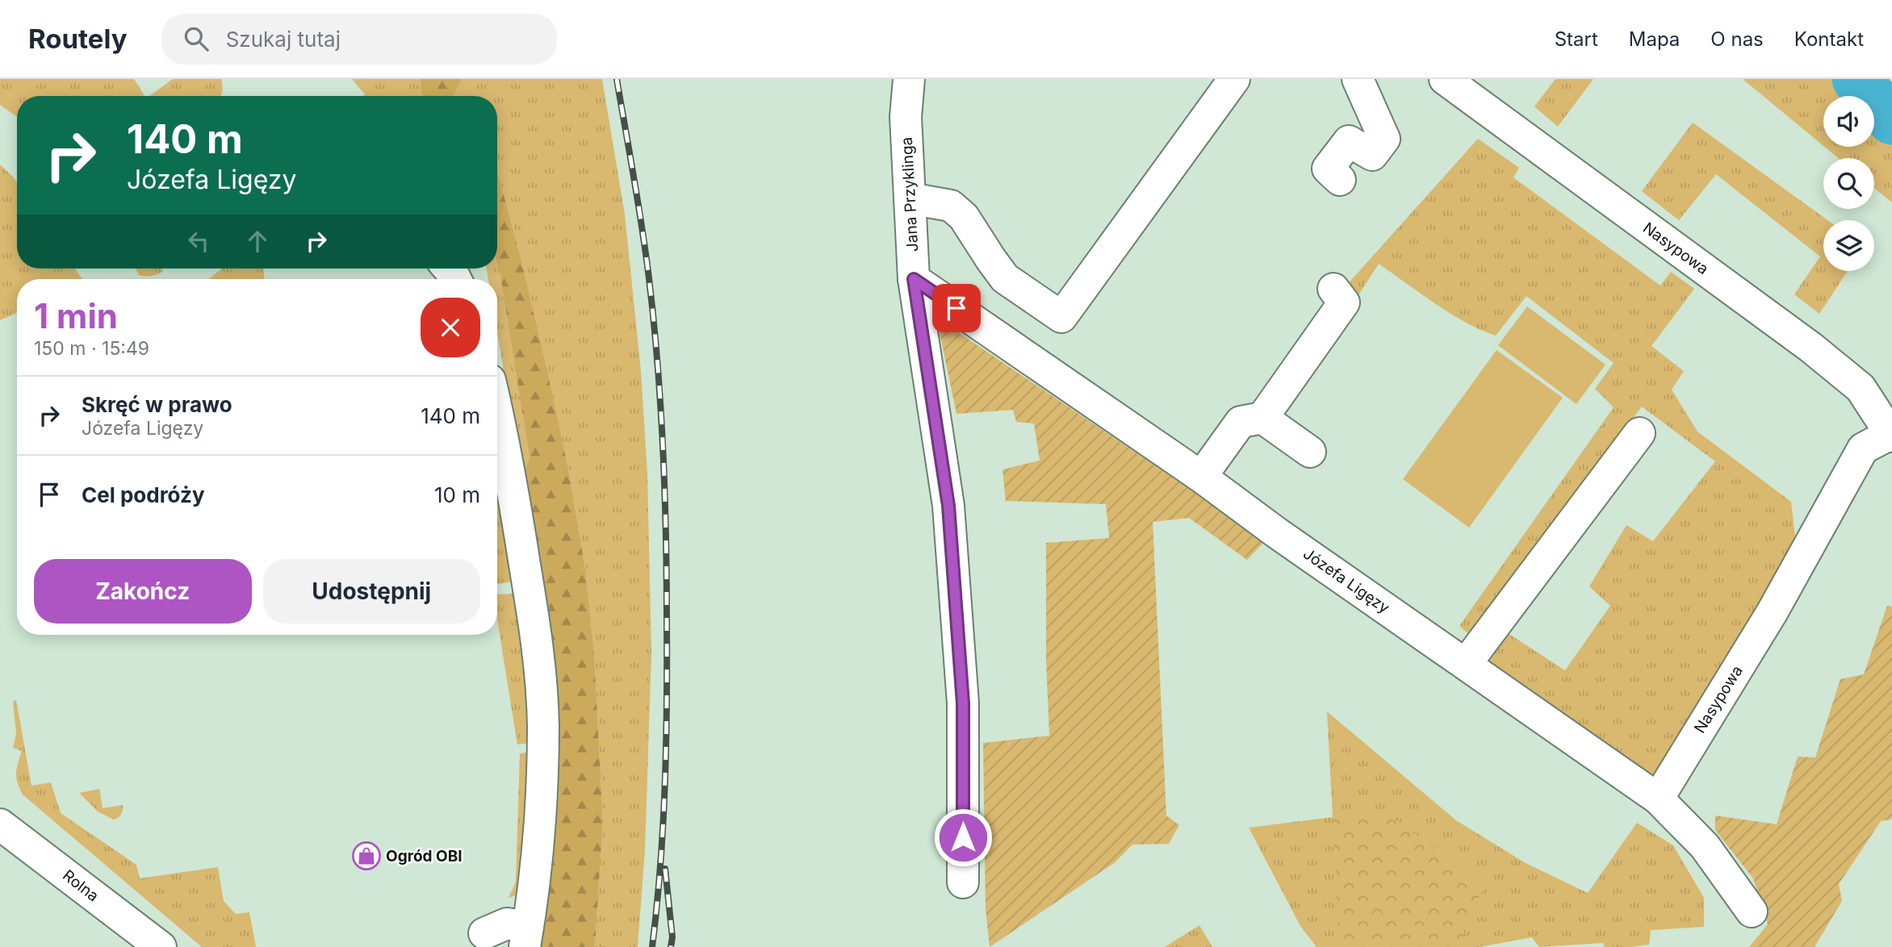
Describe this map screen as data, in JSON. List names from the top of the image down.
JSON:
{
  "streets": {
    "street": [
      "Jana Przyklinga",
      "Nasypowa",
      "Józefa Ligęzy",
      "Rolna"
    ]
  },
  "crossings": [
    ["Jana Przyklinga", "Józefa Ligęzy"],
    ["Nasypowa", "Józefa Ligęzy"]
  ],
  "places": {
    "shop": ["Ogród OBI"]
  },
  "page": {
    "header": "Routely",
    "search": "Szukaj tutaj",
    "nav": [
      "Start",
      "Mapa",
      "O nas",
      "Kontakt"
    ],
    "turn": ["140 m", "Józefa Ligęzy"],
    "heading": ["1 min", "150 m · 15:49"],
    "list": [
      {
        "name": "Skręć w prawo",
        "note": "Józefa Ligęzy",
        "value": "140 m"
      },
      {
        "name": "Cel podróży",
        "value": "10 m"
      }
    ],
    "buttons": ["Zakończ", "Udostępnij"]
  }
}
